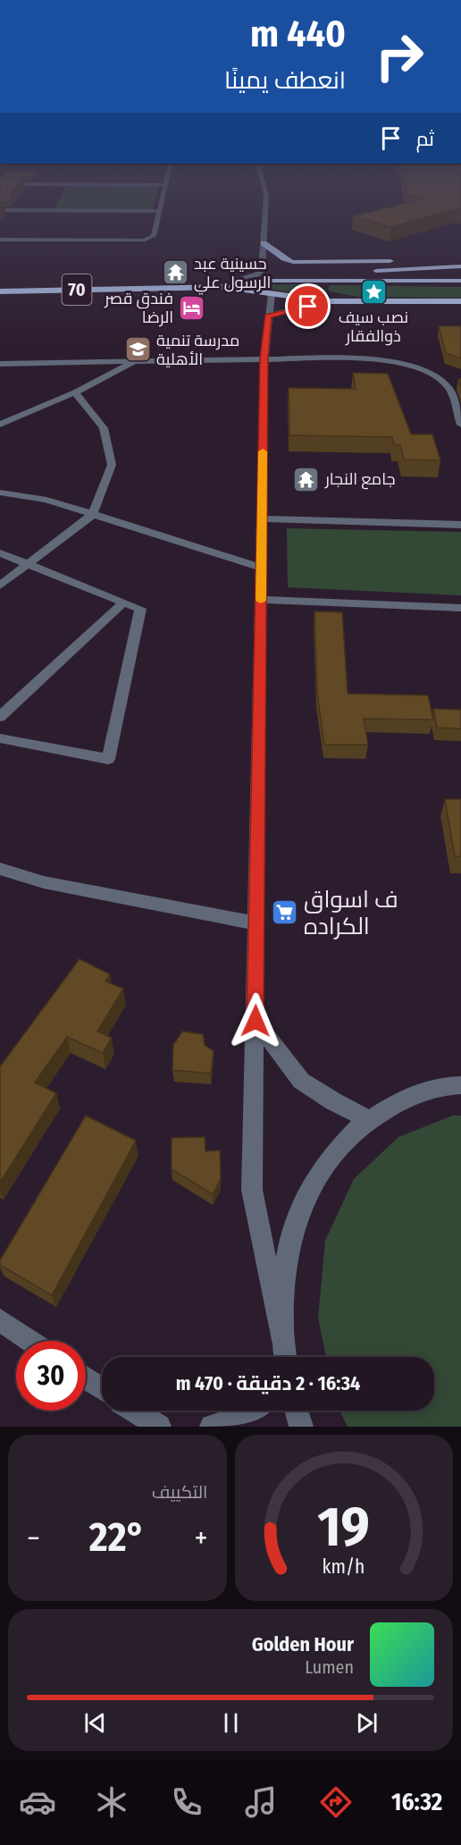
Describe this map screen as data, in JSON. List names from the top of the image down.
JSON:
{
  "streets": {
    "highway": ["70"]
  },
  "places": {
    "temple": ["حسينية عبد الرسول علي", "جامع النجار"],
    "place": ["نصب سيف ذوالفقار"],
    "hotel": ["فندق قصر الرضا"],
    "school or university": ["مدرسة تنمية الأهلية"],
    "supermarket": ["ف اسواق الكراده"]
  },
  "page": {
    "turn": ["440 m", "انعطف يمينًا"],
    "then": "ثم",
    "limit": "30",
    "trip": "16:34 · 2 دقيقة · 470 m",
    "tile": "التكييف",
    "heat": ["−", "22°", "+"],
    "song": ["Golden Hour", "Lumen"],
    "tabs": "16:32",
    "gauge": ["19", "km/h"]
  }
}
